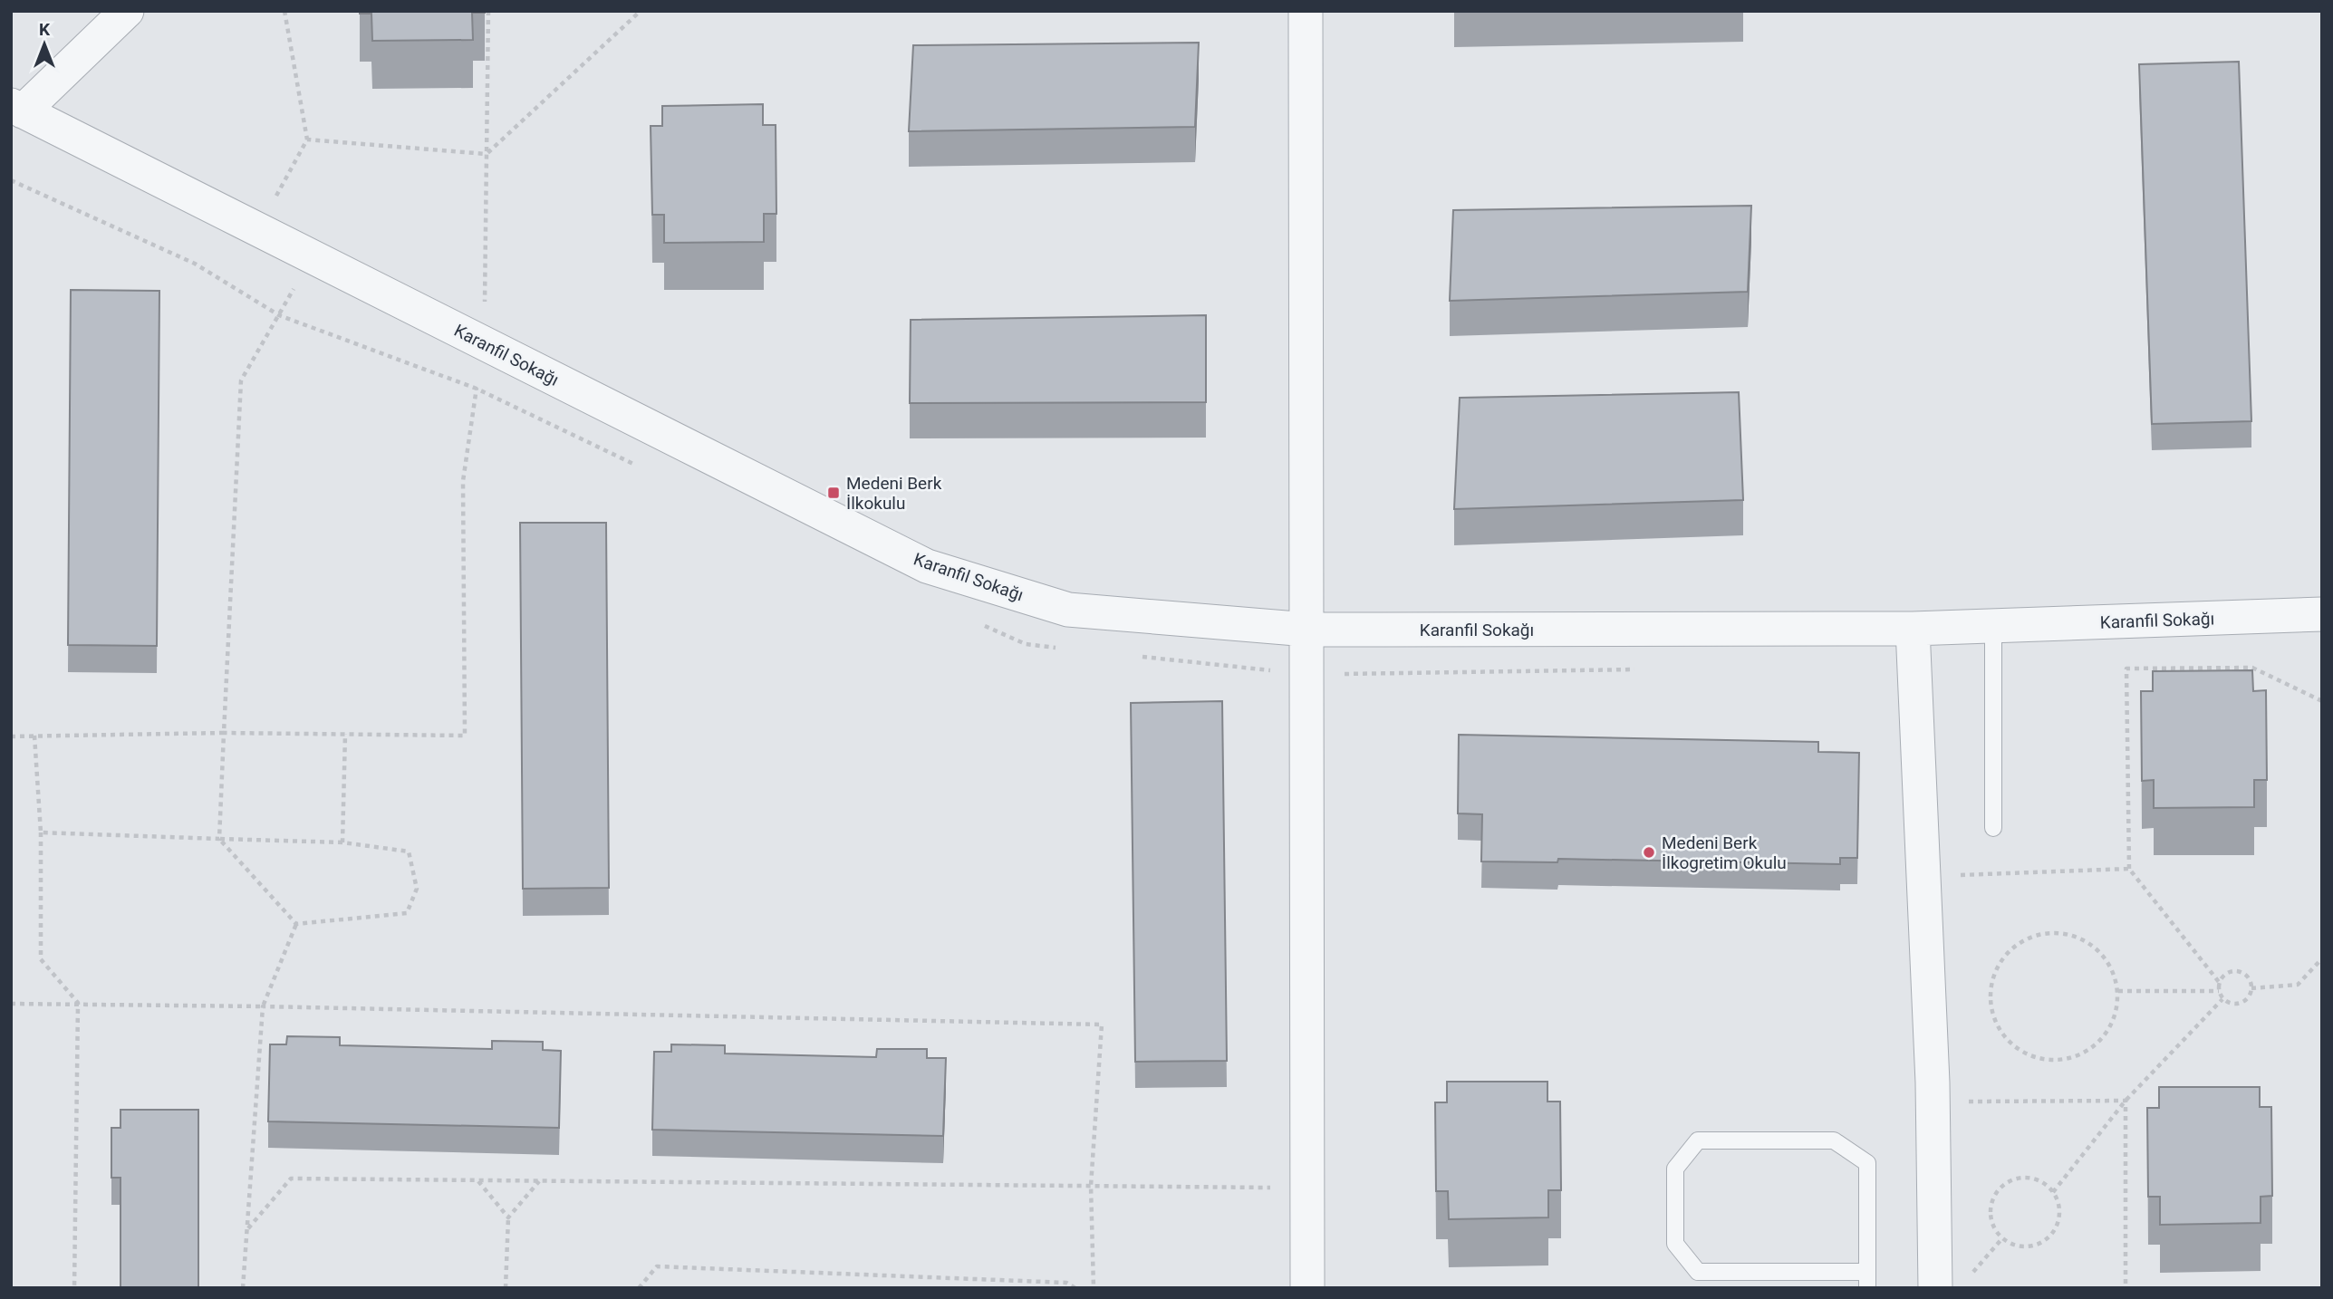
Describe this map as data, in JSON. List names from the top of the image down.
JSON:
{
  "streets": {
    "street": ["Karanfil Sokağı"]
  },
  "places": {
    "transit": ["Medeni Berk İlkokulu"],
    "other": ["Medeni Berk İlkogretim Okulu"]
  },
  "north": "top"
}
